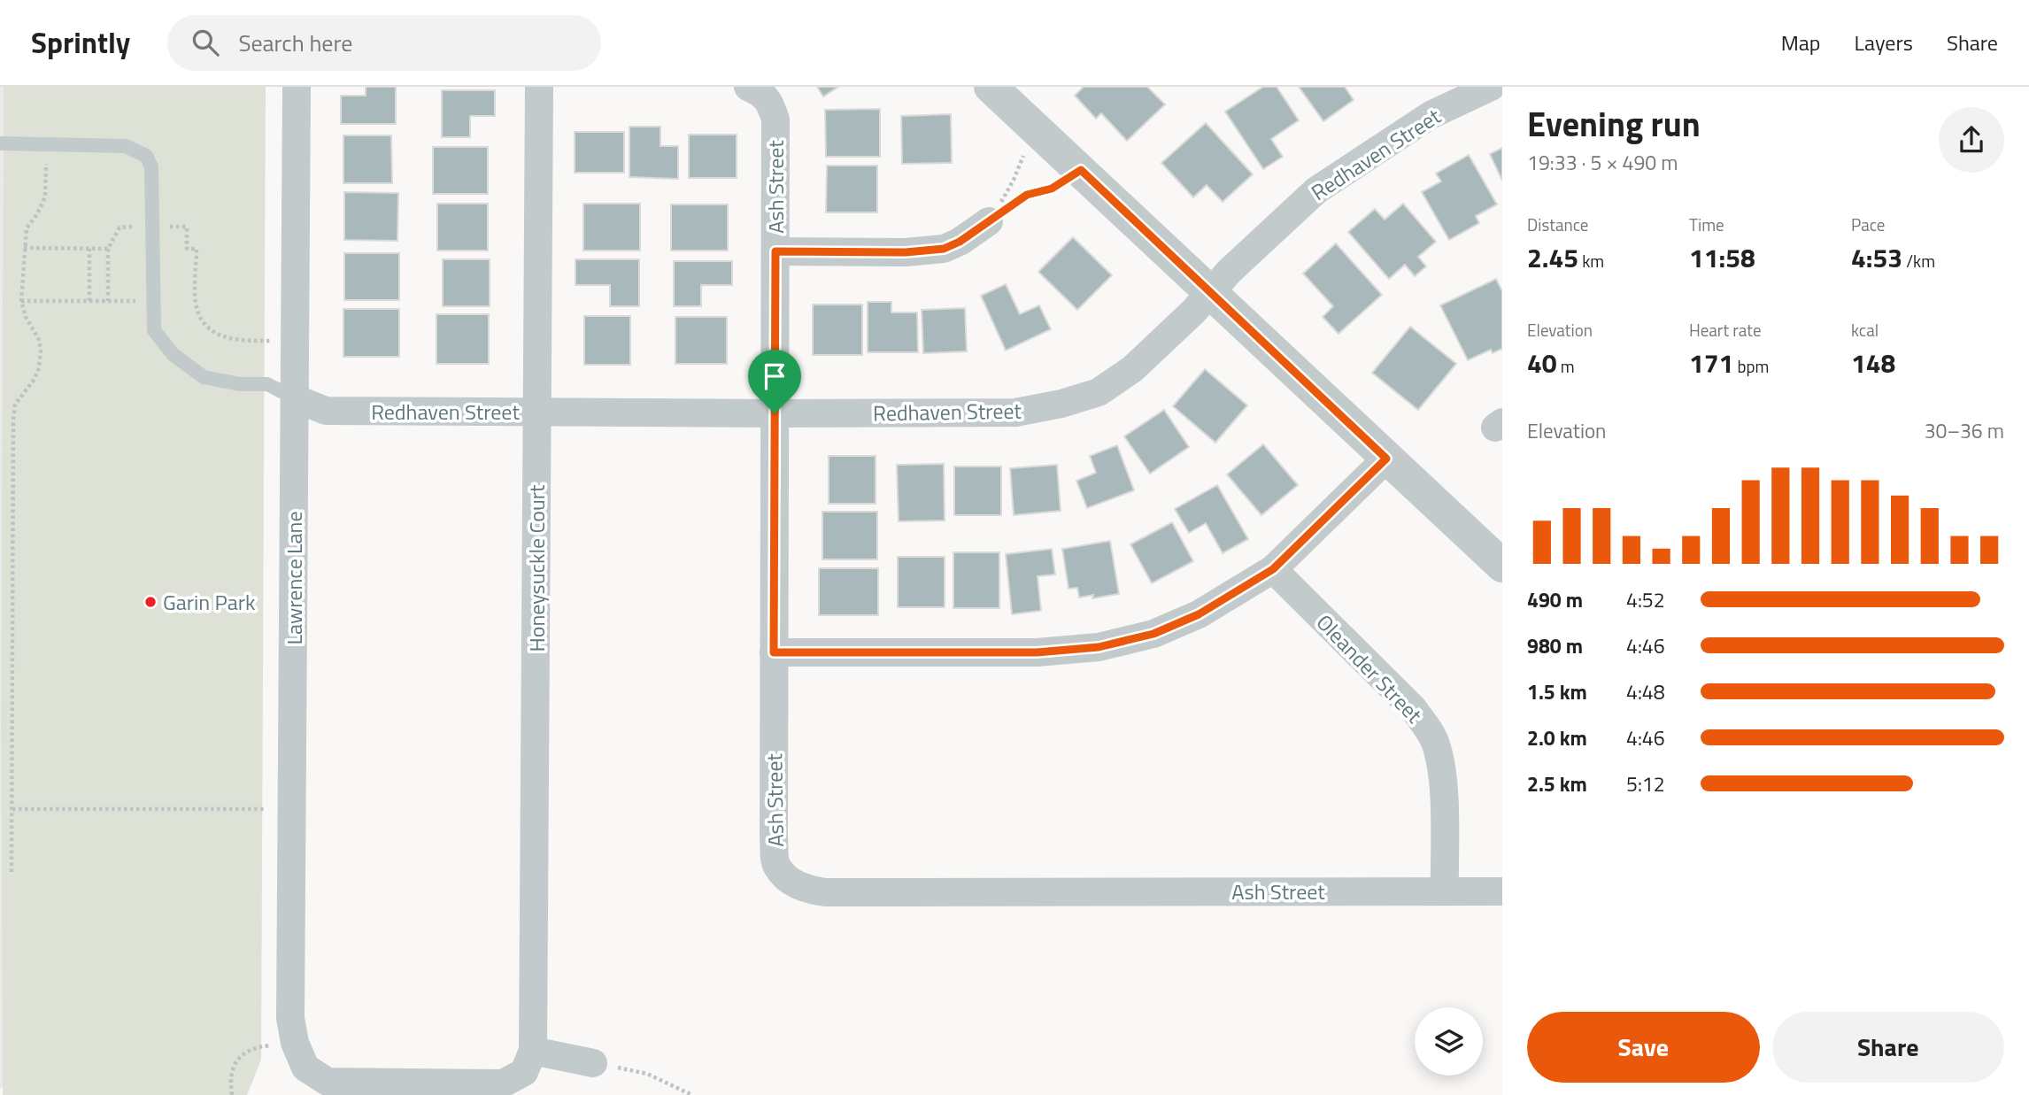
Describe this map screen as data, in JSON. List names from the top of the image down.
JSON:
{
  "streets": {
    "street": [
      "Redhaven Street",
      "Ash Street",
      "Honeysuckle Court",
      "Lawrence Lane",
      "Oleander Street"
    ]
  },
  "crossings": [
    ["Redhaven Street", "Ash Street"],
    ["Redhaven Street", "Honeysuckle Court"],
    ["Redhaven Street", "Lawrence Lane"],
    ["Ash Street", "Oleander Street"]
  ],
  "places": ["Garin Park"],
  "page": {
    "header": "Sprintly",
    "search": "Search here",
    "nav": ["Map", "Layers", "Share"],
    "heading": ["Evening run", "19:33 · 5 × 490 m"],
    "stats": [
      ["Distance", "2.45 km"],
      ["Time", "11:58"],
      ["Pace", "4:53 /km"],
      ["Elevation", "40 m"],
      ["Heart rate", "171 bpm"],
      ["kcal", "148"]
    ],
    "chart": ["Elevation", "30–36 m"],
    "list": [
      {
        "name": "490 m",
        "note": "4:52"
      },
      {
        "name": "980 m",
        "note": "4:46"
      },
      {
        "name": "1.5 km",
        "note": "4:48"
      },
      {
        "name": "2.0 km",
        "note": "4:46"
      },
      {
        "name": "2.5 km",
        "note": "5:12"
      }
    ],
    "buttons": ["Save", "Share"]
  }
}
